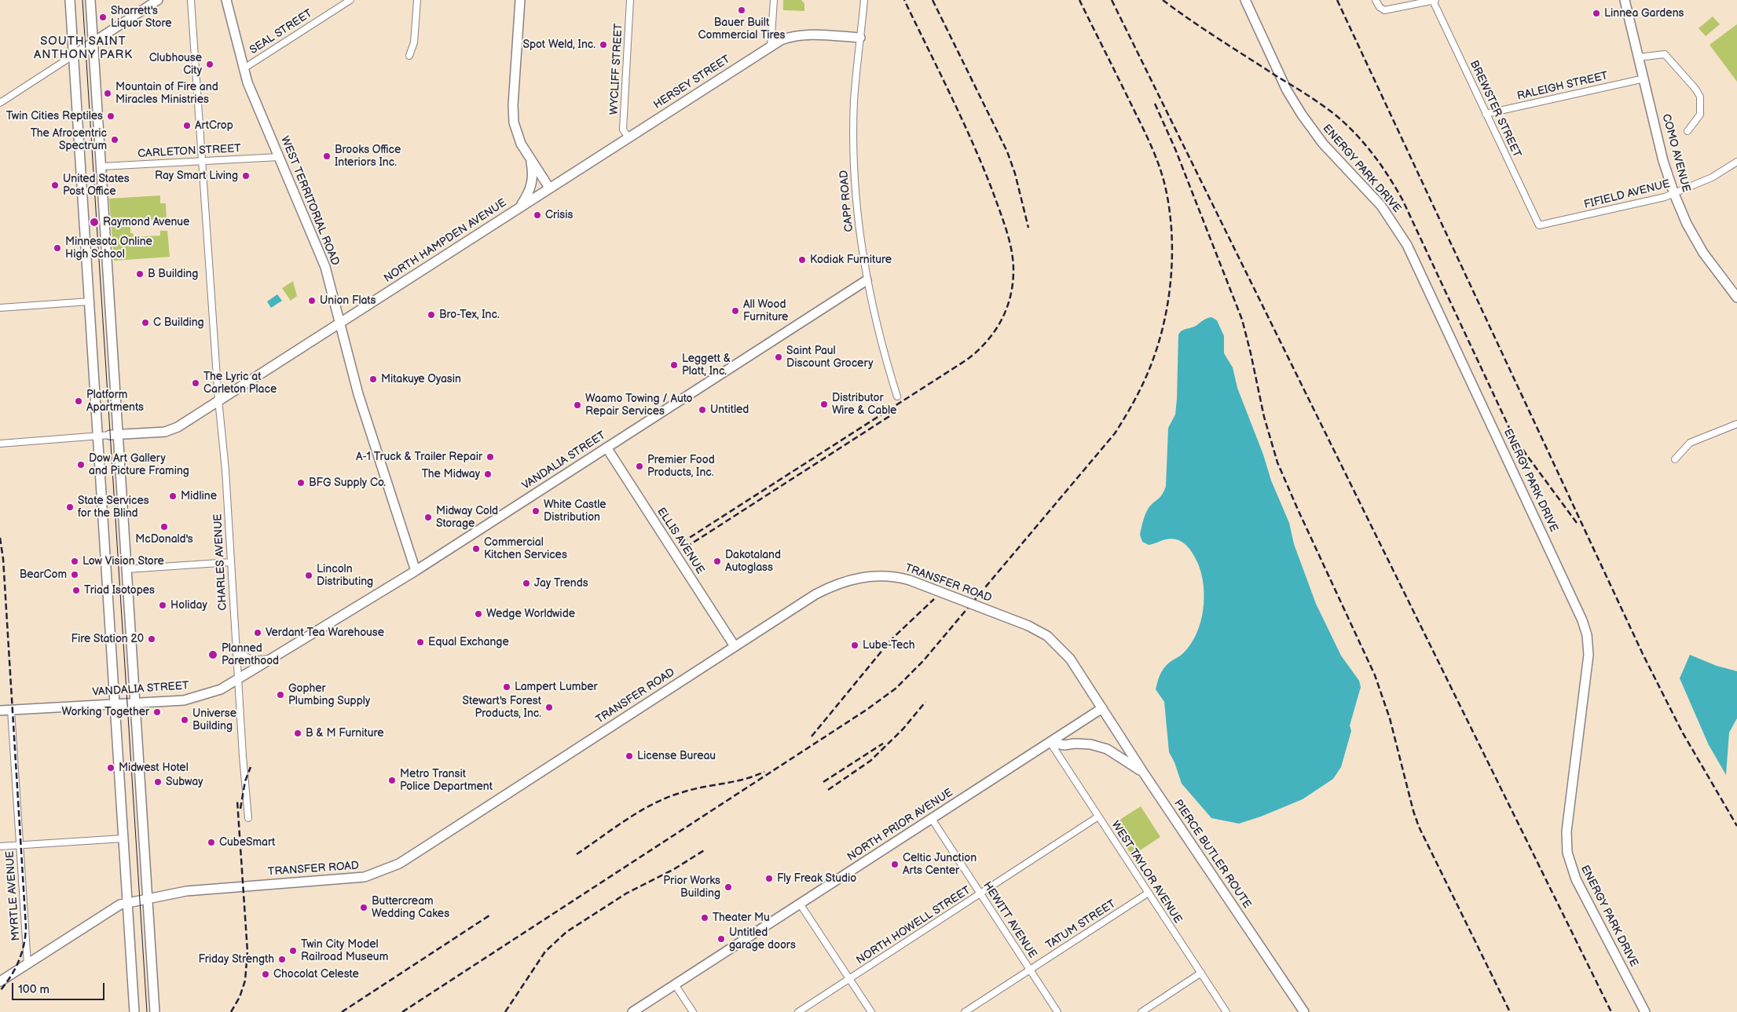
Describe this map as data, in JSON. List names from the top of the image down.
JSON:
{
  "streets": {
    "street": [
      "SEAL STREET",
      "WYCLIFF STREET",
      "HERSEY STREET",
      "RALEIGH STREET",
      "BREWSTER STREET",
      "CARLETON STREET",
      "COMO AVENUE",
      "ENERGY PARK DRIVE",
      "FIFIELD AVENUE",
      "WEST TERRITORIAL ROAD",
      "CAPP ROAD",
      "NORTH HAMPDEN AVENUE",
      "VANDALIA STREET",
      "ELLIS AVENUE",
      "CHARLES AVENUE",
      "TRANSFER ROAD",
      "NORTH PRIOR AVENUE",
      "PIERCE BUTLER ROUTE",
      "WEST TAYLOR AVENUE",
      "MYRTLE AVENUE",
      "HEWITT AVENUE",
      "TATUM STREET",
      "NORTH HOWELL STREET"
    ]
  },
  "crossings": [
    ["SEAL STREET", "WEST TERRITORIAL ROAD"],
    ["WYCLIFF STREET", "HERSEY STREET"],
    ["HERSEY STREET", "CAPP ROAD"],
    ["HERSEY STREET", "NORTH HAMPDEN AVENUE"],
    ["RALEIGH STREET", "BREWSTER STREET"],
    ["RALEIGH STREET", "COMO AVENUE"],
    ["BREWSTER STREET", "FIFIELD AVENUE"],
    ["CARLETON STREET", "WEST TERRITORIAL ROAD"],
    ["CARLETON STREET", "CHARLES AVENUE"],
    ["COMO AVENUE", "FIFIELD AVENUE"],
    ["WEST TERRITORIAL ROAD", "NORTH HAMPDEN AVENUE"],
    ["WEST TERRITORIAL ROAD", "VANDALIA STREET"],
    ["CAPP ROAD", "VANDALIA STREET"],
    ["NORTH HAMPDEN AVENUE", "CHARLES AVENUE"],
    ["VANDALIA STREET", "ELLIS AVENUE"],
    ["VANDALIA STREET", "CHARLES AVENUE"],
    ["VANDALIA STREET", "MYRTLE AVENUE"],
    ["ELLIS AVENUE", "TRANSFER ROAD"],
    ["TRANSFER ROAD", "NORTH PRIOR AVENUE"],
    ["TRANSFER ROAD", "PIERCE BUTLER ROUTE"],
    ["TRANSFER ROAD", "MYRTLE AVENUE"],
    ["NORTH PRIOR AVENUE", "PIERCE BUTLER ROUTE"],
    ["NORTH PRIOR AVENUE", "WEST TAYLOR AVENUE"],
    ["NORTH PRIOR AVENUE", "HEWITT AVENUE"],
    ["WEST TAYLOR AVENUE", "TATUM STREET"],
    ["WEST TAYLOR AVENUE", "NORTH HOWELL STREET"],
    ["HEWITT AVENUE", "TATUM STREET"],
    ["HEWITT AVENUE", "NORTH HOWELL STREET"]
  ],
  "districts": ["SOUTH SAINT ANTHONY PARK"],
  "places": [
    "Bauer Built Commercial Tires",
    "Linnea Gardens",
    "Sharrett's Liquor Store",
    "Spot Weld, Inc.",
    "Clubhouse City",
    "Mountain of Fire and Miracles Ministries",
    "Twin Cities Reptiles",
    "ArtCrop",
    "The Afrocentric Spectrum",
    "Brooks Office Interiors Inc.",
    "Ray Smart Living",
    "United States Post Office",
    "Crisis",
    "Raymond Avenue",
    "Minnesota Online High School",
    "Kodiak Furniture",
    "B Building",
    "Union Flats",
    "All Wood Furniture",
    "Bro-Tex, Inc.",
    "C Building",
    "Saint Paul Discount Grocery",
    "Leggett & Platt, Inc.",
    "Mitakuye Oyasin",
    "The Lyric at Carleton Place",
    "Platform Apartments",
    "Distributor Wire & Cable",
    "Waamo Towing / Auto Repair Services",
    "Untitled",
    "A-1 Truck & Trailer Repair",
    "Dow Art Gallery and Picture Framing",
    "Premier Food Products, Inc.",
    "The Midway",
    "BFG Supply Co.",
    "Midline",
    "State Services for the Blind",
    "White Castle Distribution",
    "Midway Cold Storage",
    "McDonald's",
    "Commercial Kitchen Services",
    "Low Vision Store",
    "Dakotaland Autoglass",
    "BearCom",
    "Lincoln Distributing",
    "Jay Trends",
    "Triad Isotopes",
    "Holiday",
    "Wedge Worldwide",
    "Verdant Tea Warehouse",
    "Fire Station 20",
    "Equal Exchange",
    "Lube-Tech",
    "Planned Parenthood",
    "Lampert Lumber",
    "Gopher Plumbing Supply",
    "Stewart's Forest Products, Inc.",
    "Working Together",
    "Universe Building",
    "B & M Furniture",
    "License Bureau",
    "Midwest Hotel",
    "Metro Transit Police Department",
    "Subway",
    "CubeSmart",
    "Celtic Junction Arts Center",
    "Fly Freak Studio",
    "Prior Works Building",
    "Buttercream Wedding Cakes",
    "Theater Mu",
    "Untitled garage doors",
    "Twin City Model Railroad Museum",
    "Friday Strength",
    "Chocolat Celeste"
  ],
  "scale_bar": "100 m"
}
